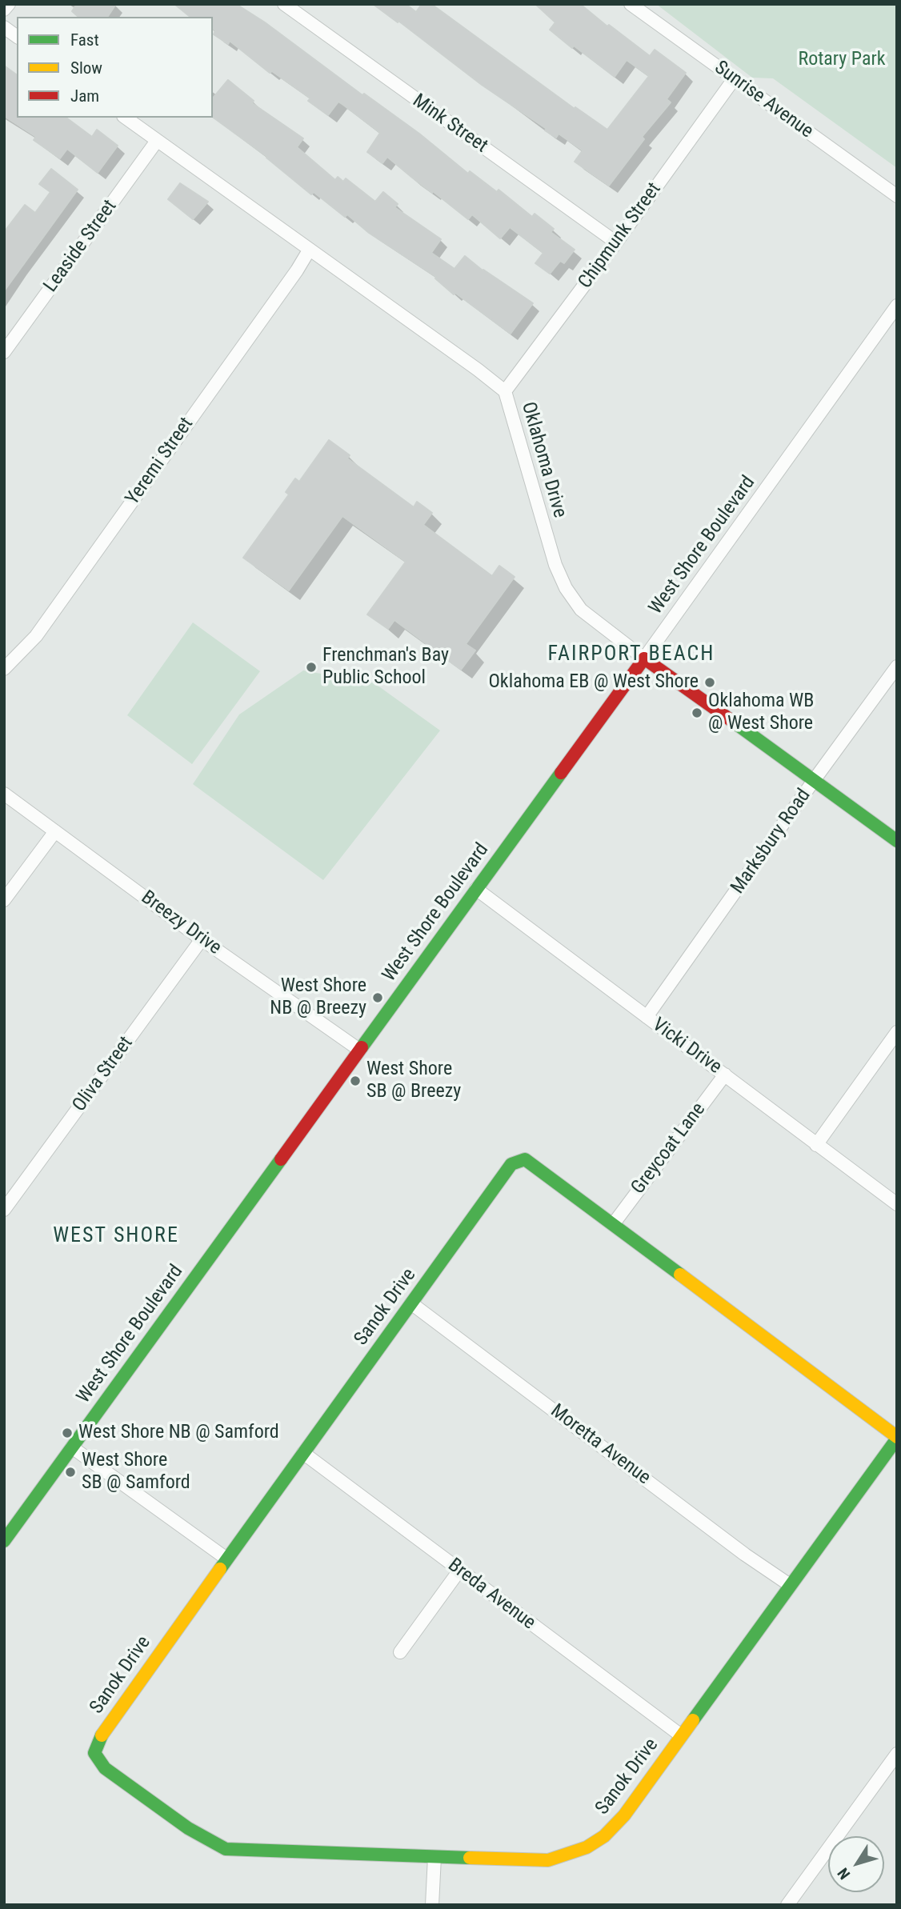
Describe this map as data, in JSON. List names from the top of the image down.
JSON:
{
  "streets": {
    "street": [
      "Sunrise Avenue",
      "Mink Street",
      "Chipmunk Street",
      "Leaside Street",
      "Oklahoma Drive",
      "Yeremi Street",
      "West Shore Boulevard",
      "Marksbury Road",
      "Breezy Drive",
      "Vicki Drive",
      "Oliva Street",
      "Greycoat Lane",
      "Sanok Drive",
      "Moretta Avenue",
      "Breda Avenue"
    ]
  },
  "crossings": [
    ["Sunrise Avenue", "Chipmunk Street"],
    ["Mink Street", "Chipmunk Street"],
    ["Chipmunk Street", "Oklahoma Drive"],
    ["Leaside Street", "Oklahoma Drive"],
    ["Oklahoma Drive", "Yeremi Street"],
    ["Oklahoma Drive", "West Shore Boulevard"],
    ["Oklahoma Drive", "Marksbury Road"],
    ["West Shore Boulevard", "Breezy Drive"],
    ["West Shore Boulevard", "Vicki Drive"],
    ["Marksbury Road", "Vicki Drive"],
    ["Breezy Drive", "Oliva Street"],
    ["Vicki Drive", "Greycoat Lane"],
    ["Greycoat Lane", "Sanok Drive"],
    ["Sanok Drive", "Moretta Avenue"],
    ["Sanok Drive", "Breda Avenue"]
  ],
  "districts": ["FAIRPORT BEACH", "WEST SHORE"],
  "parks": ["Rotary Park"],
  "places": [
    "Frenchman's Bay Public School",
    "Oklahoma EB @ West Shore",
    "Oklahoma WB @ West Shore",
    "West Shore NB @ Breezy",
    "West Shore SB @ Breezy",
    "West Shore NB @ Samford",
    "West Shore SB @ Samford"
  ],
  "legend": ["Fast", "Slow", "Jam"],
  "north": "bottom left"
}
